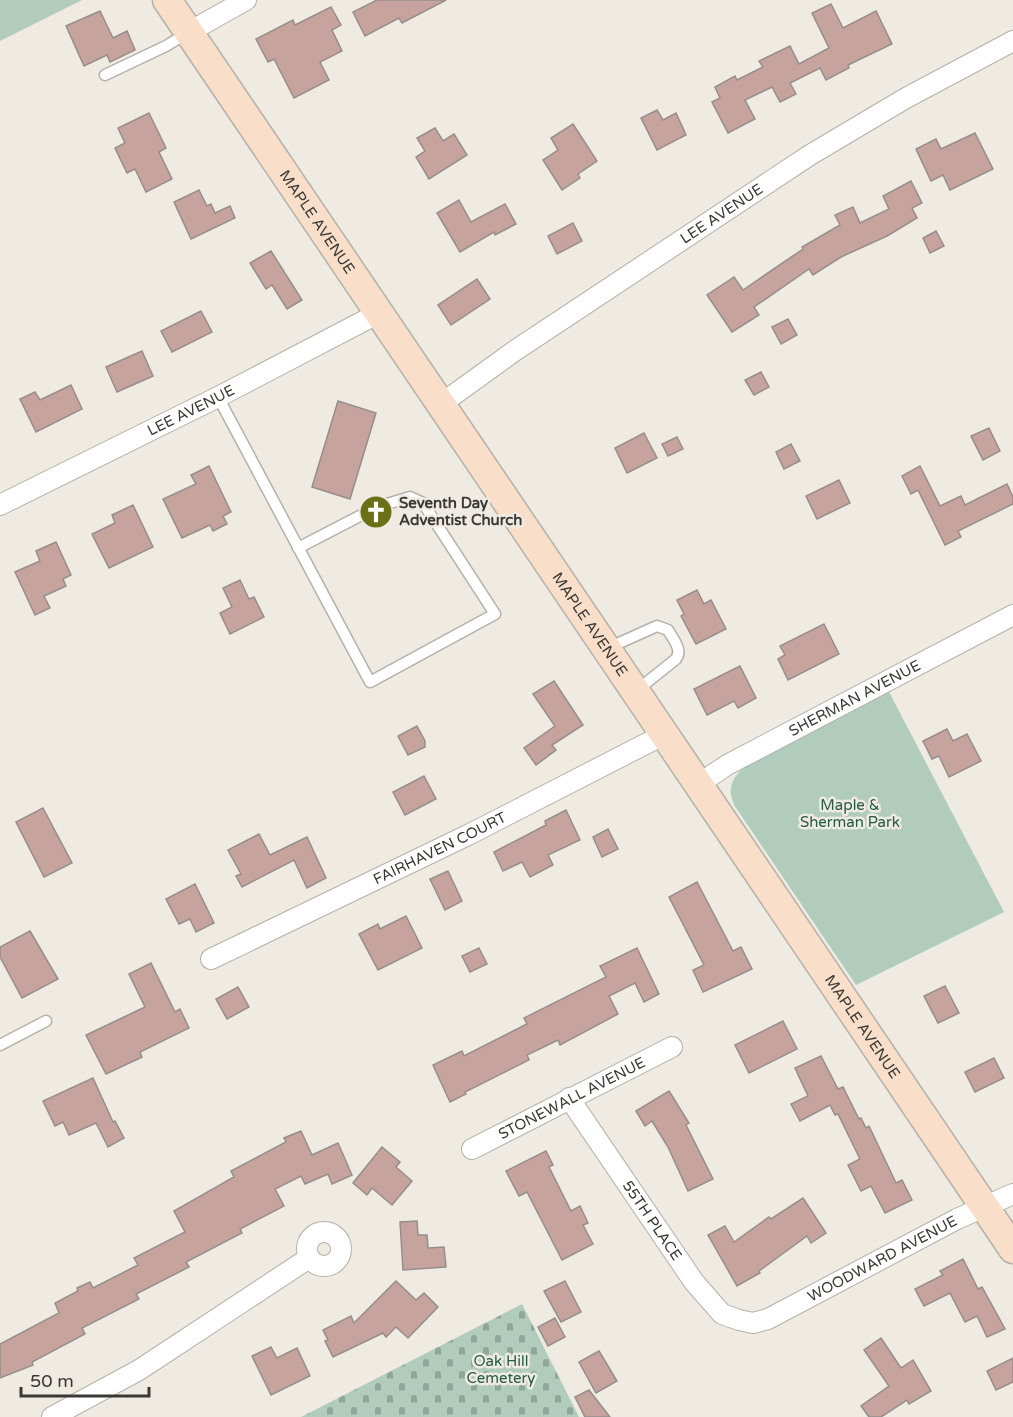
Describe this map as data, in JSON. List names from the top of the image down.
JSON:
{
  "streets": {
    "main road": ["MAPLE AVENUE"],
    "street": [
      "LEE AVENUE",
      "SHERMAN AVENUE",
      "FAIRHAVEN COURT",
      "STONEWALL AVENUE",
      "55TH PLACE",
      "WOODWARD AVENUE"
    ]
  },
  "crossings": [
    ["LEE AVENUE", "MAPLE AVENUE"],
    ["MAPLE AVENUE", "SHERMAN AVENUE"],
    ["MAPLE AVENUE", "FAIRHAVEN COURT"],
    ["MAPLE AVENUE", "WOODWARD AVENUE"],
    ["STONEWALL AVENUE", "55TH PLACE"],
    ["55TH PLACE", "WOODWARD AVENUE"]
  ],
  "parks": ["Maple & Sherman Park", "Oak Hill Cemetery"],
  "places": {
    "church": ["Seventh Day Adventist Church"]
  },
  "scale_bar": "50 m"
}
